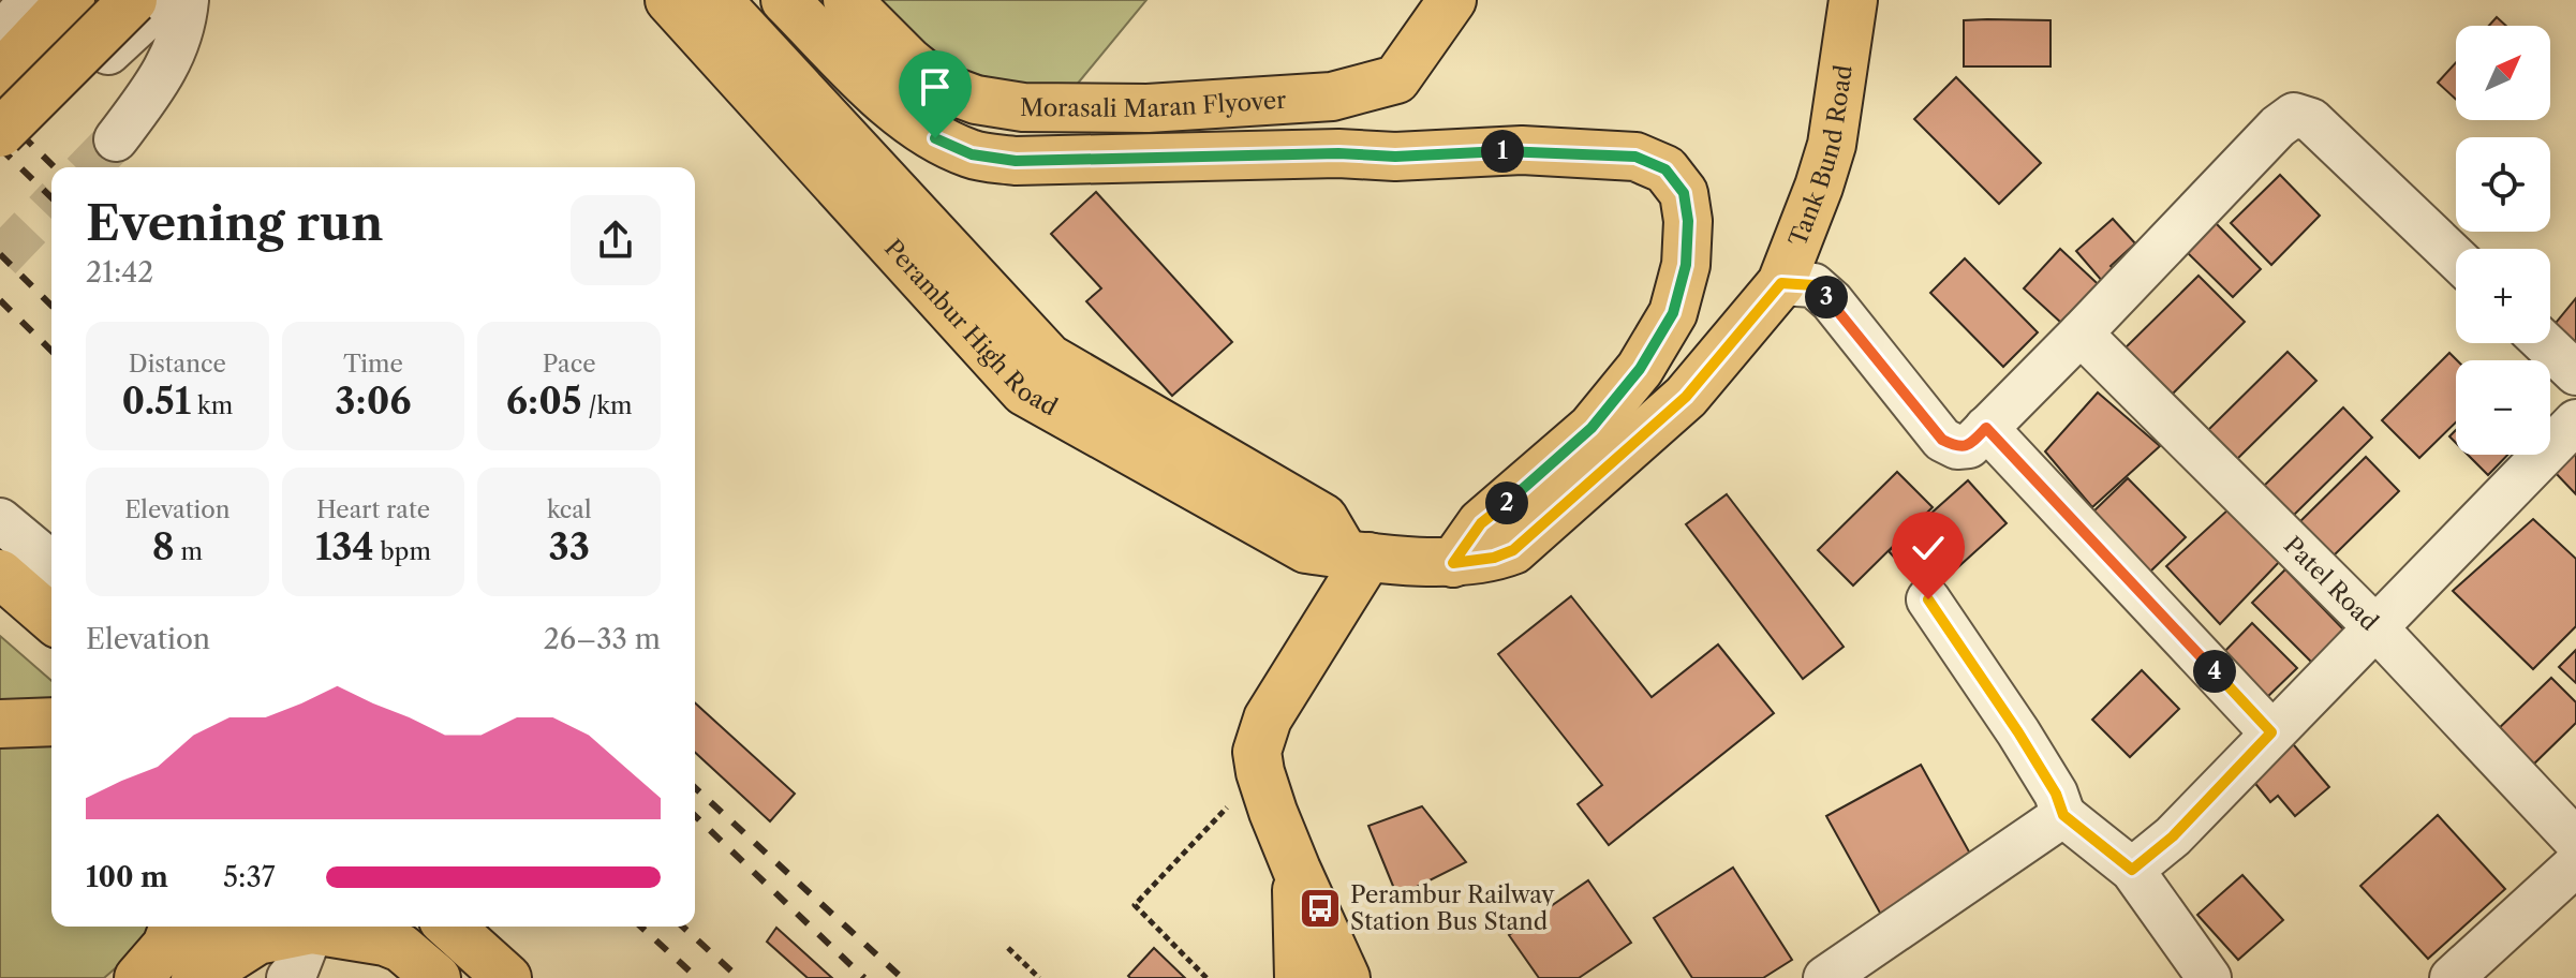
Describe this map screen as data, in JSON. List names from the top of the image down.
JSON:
{
  "streets": {
    "main road": ["Morasali Maran Flyover", "Tank Bund Road", "Perambur High Road"],
    "street": ["Patel Road"]
  },
  "crossings": [
    ["Tank Bund Road", "Perambur High Road"]
  ],
  "places": {
    "bus stop": ["Perambur Railway Station Bus Stand"]
  },
  "north": "top right",
  "page": {
    "map_buttons": ["+", "−"],
    "pins": [
      "1",
      "3",
      "2",
      "4"
    ],
    "heading": ["Evening run", "21:42"],
    "stats": [
      ["Distance", "0.51 km"],
      ["Time", "3:06"],
      ["Pace", "6:05 /km"],
      ["Elevation", "8 m"],
      ["Heart rate", "134 bpm"],
      ["kcal", "33"]
    ],
    "chart": ["Elevation", "26–33 m"],
    "list": [
      {
        "name": "100 m",
        "note": "5:37"
      }
    ]
  }
}
